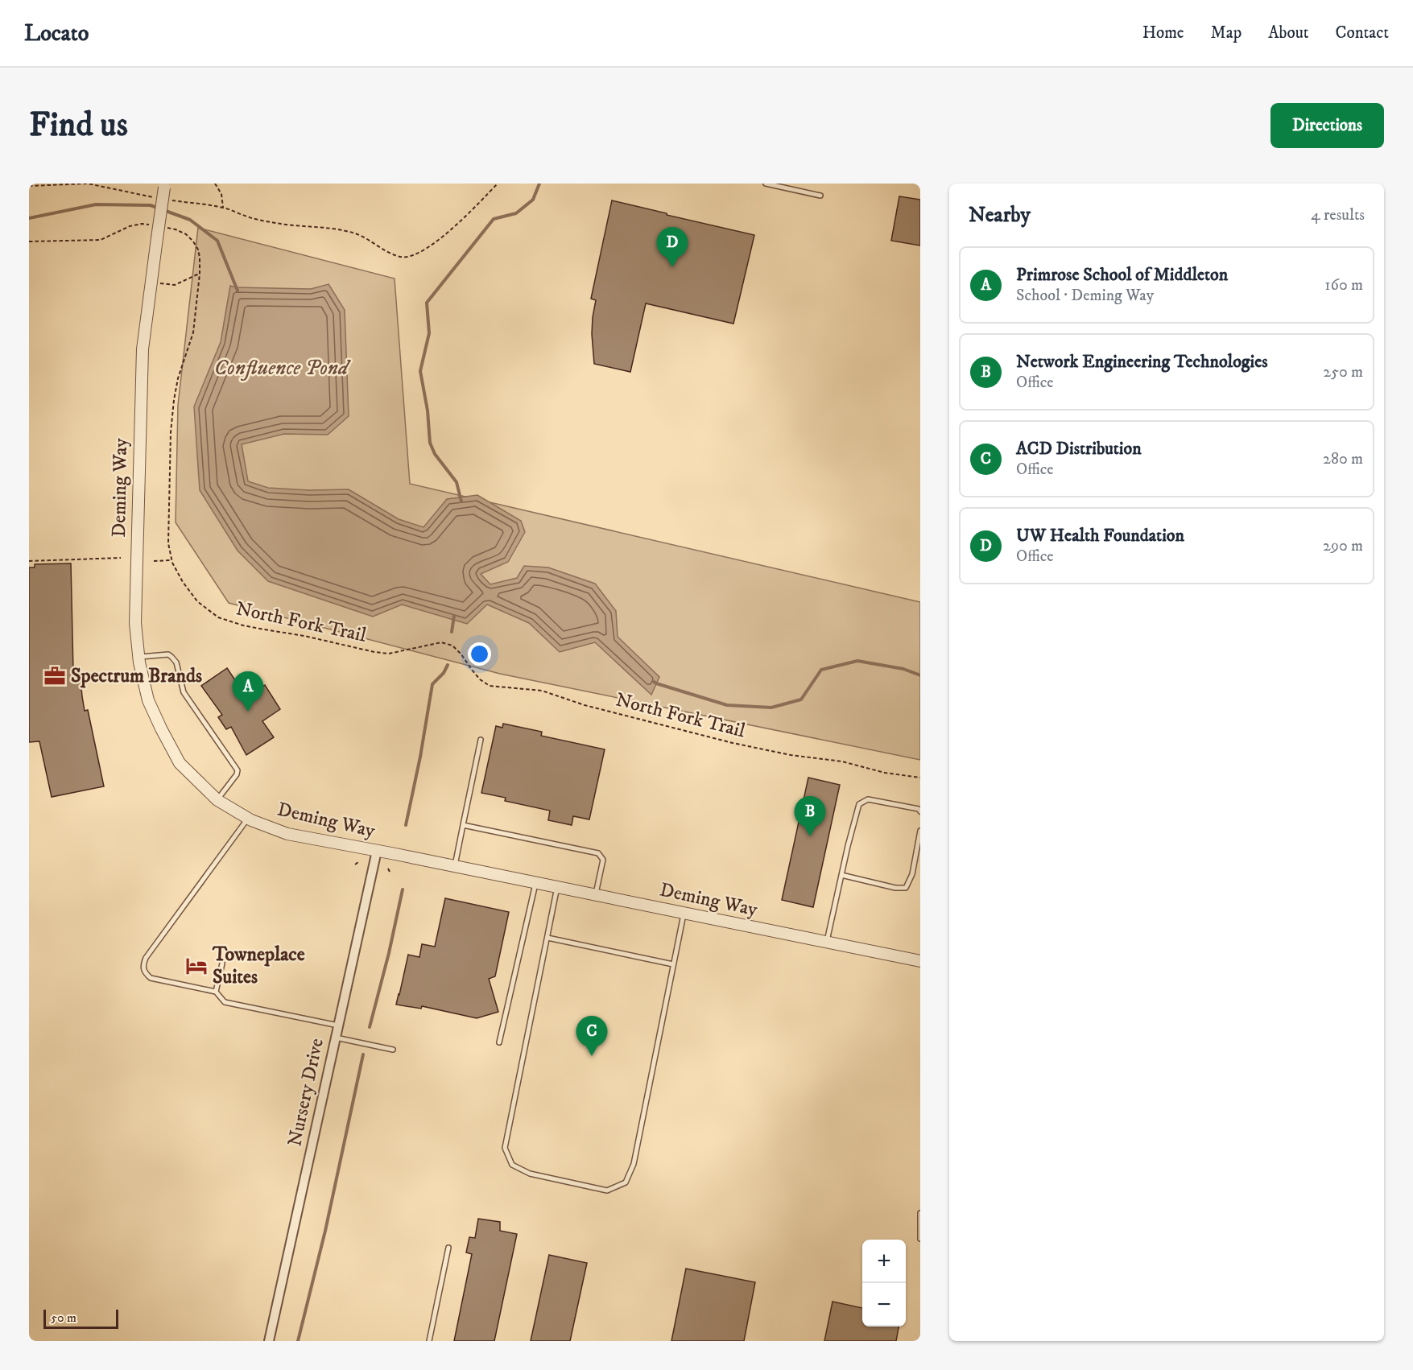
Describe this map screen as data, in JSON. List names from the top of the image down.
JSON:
{
  "streets": {
    "street": ["Deming Way", "Nursery Drive"],
    "path": ["North Fork Trail"]
  },
  "crossings": [
    ["Deming Way", "Nursery Drive"]
  ],
  "water": ["Confluence Pond"],
  "places": {
    "office": ["Spectrum Brands"],
    "hotel": ["Towneplace Suites"]
  },
  "scale_bar": "50 m",
  "page": {
    "header": "Locato",
    "nav": [
      "Home",
      "Map",
      "About",
      "Contact"
    ],
    "buttons": "Directions",
    "title": "Find us",
    "heading": ["Nearby", "4 results"],
    "pins": [
      "D",
      "A",
      "B",
      "C"
    ],
    "list": [
      {
        "mark": "A",
        "name": "Primrose School of Middleton",
        "note": "School · Deming Way",
        "value": "160 m"
      },
      {
        "mark": "B",
        "name": "Network Engineering Technologies",
        "note": "Office",
        "value": "250 m"
      },
      {
        "mark": "C",
        "name": "ACD Distribution",
        "note": "Office",
        "value": "280 m"
      },
      {
        "mark": "D",
        "name": "UW Health Foundation",
        "note": "Office",
        "value": "290 m"
      }
    ],
    "map_buttons": ["+", "−"],
    "scale": "50 m"
  }
}
